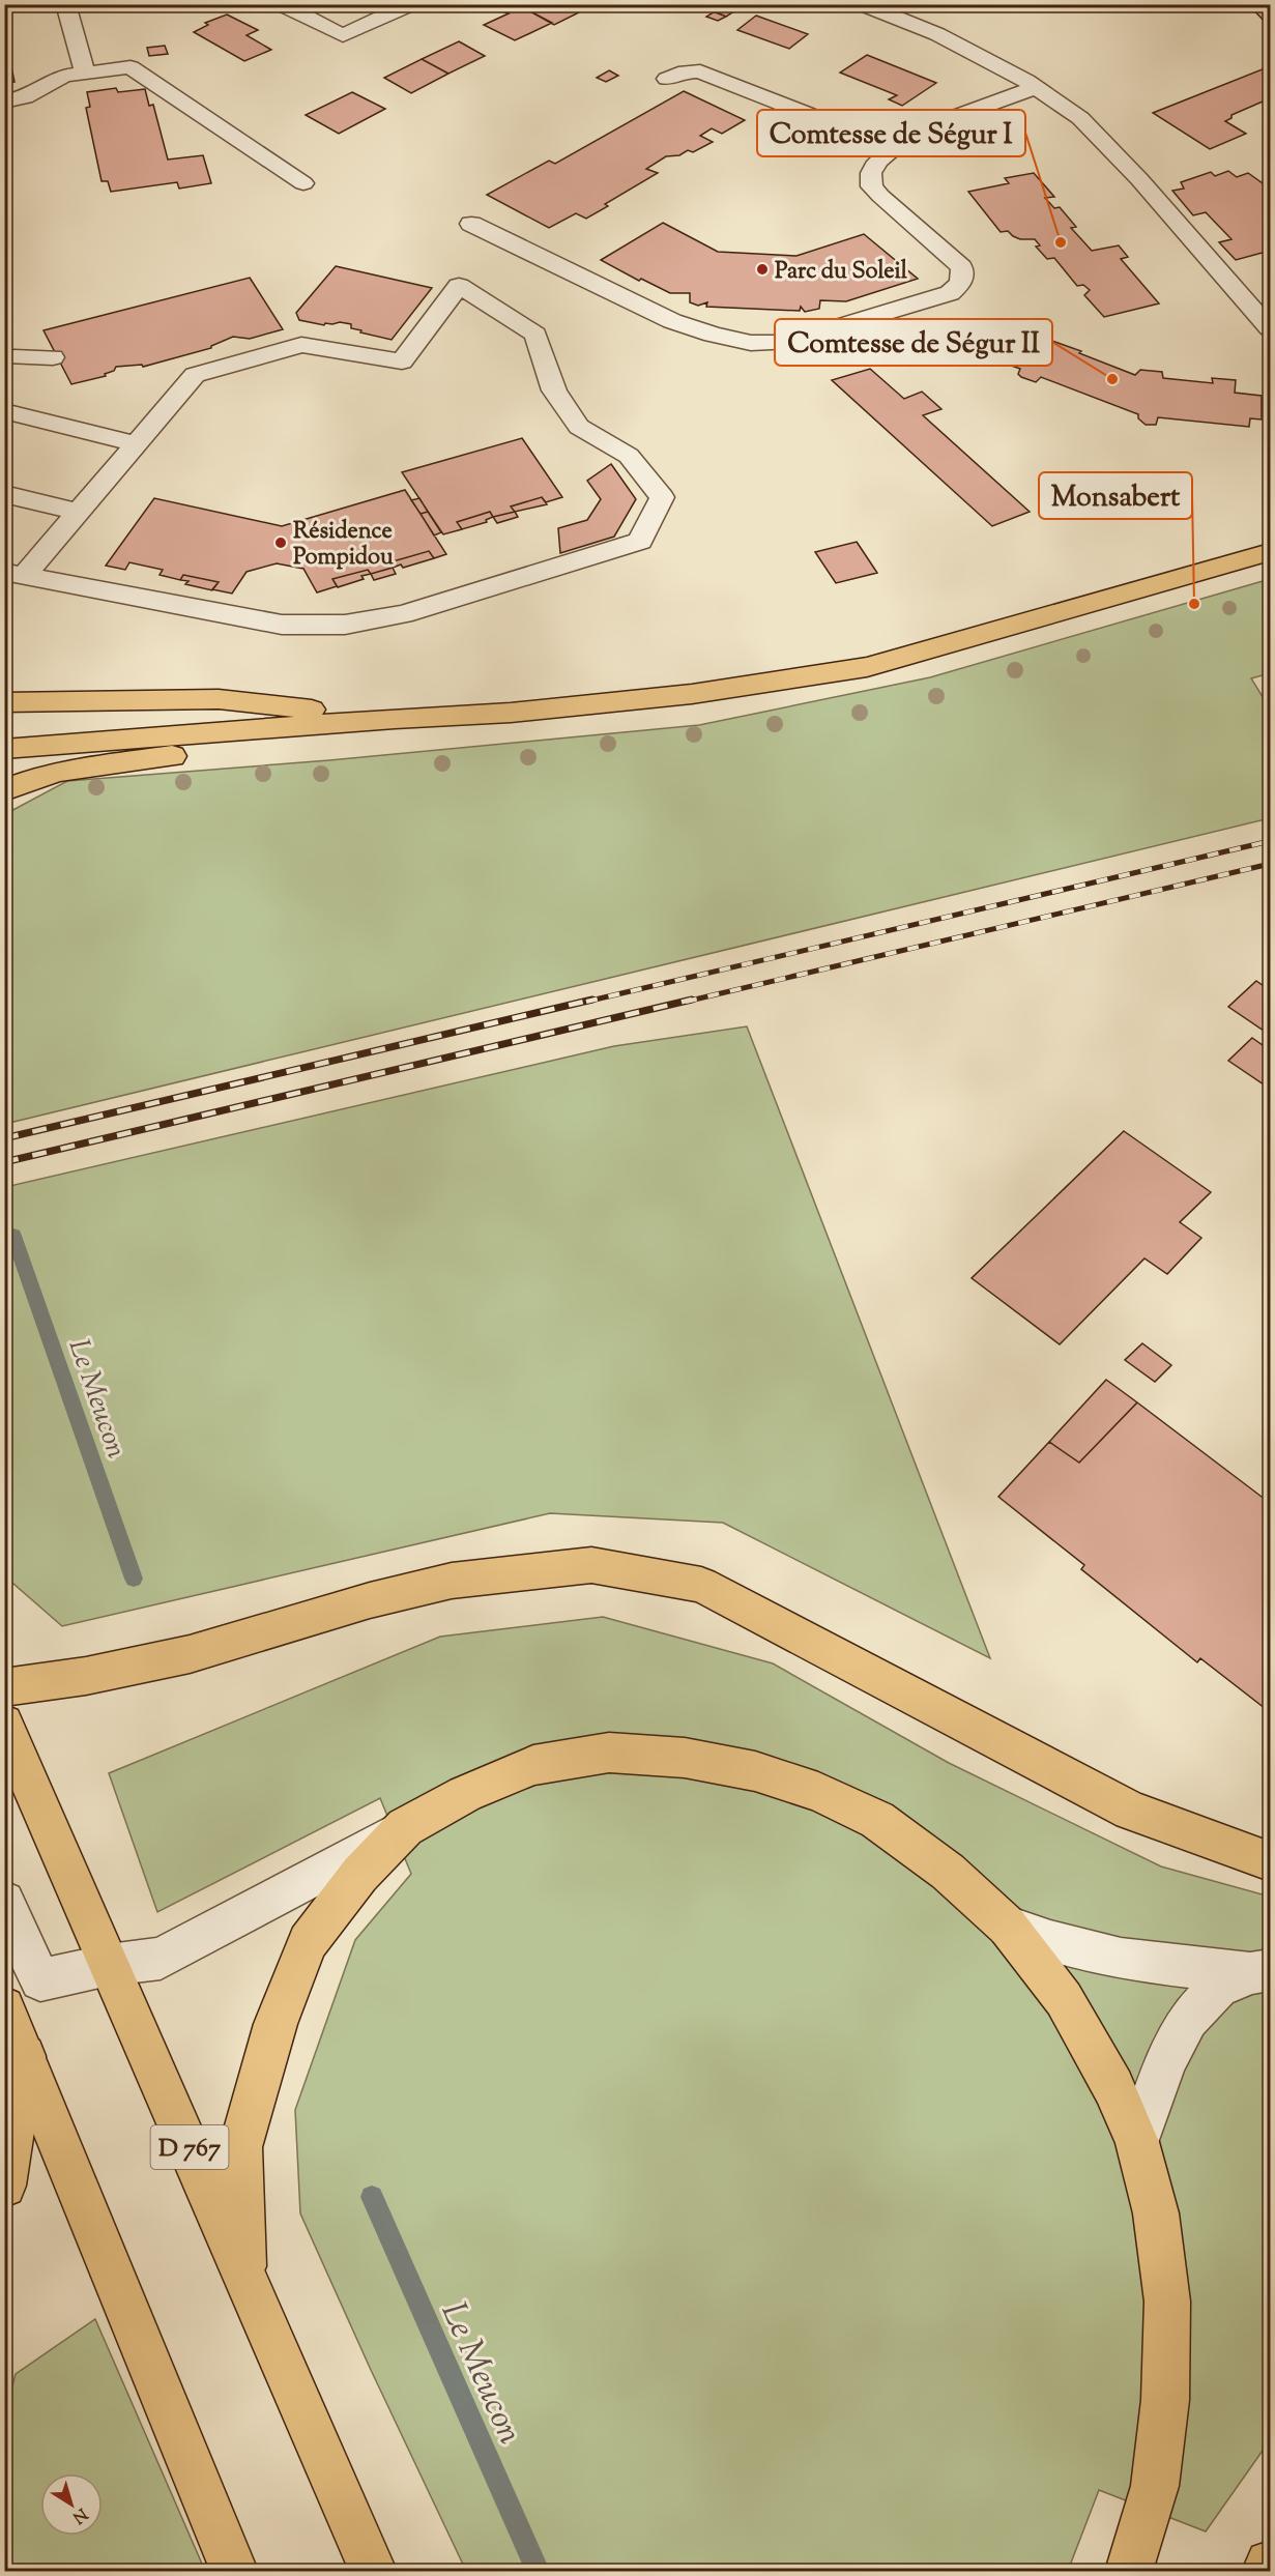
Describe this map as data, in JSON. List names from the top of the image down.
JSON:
{
  "streets": {
    "main road": ["D 767"]
  },
  "water": ["Le Meucon"],
  "places": [
    "Comtesse de Ségur I",
    "Parc du Soleil",
    "Comtesse de Ségur II",
    "Résidence Pompidou",
    "Monsabert"
  ],
  "north": "bottom right"
}
